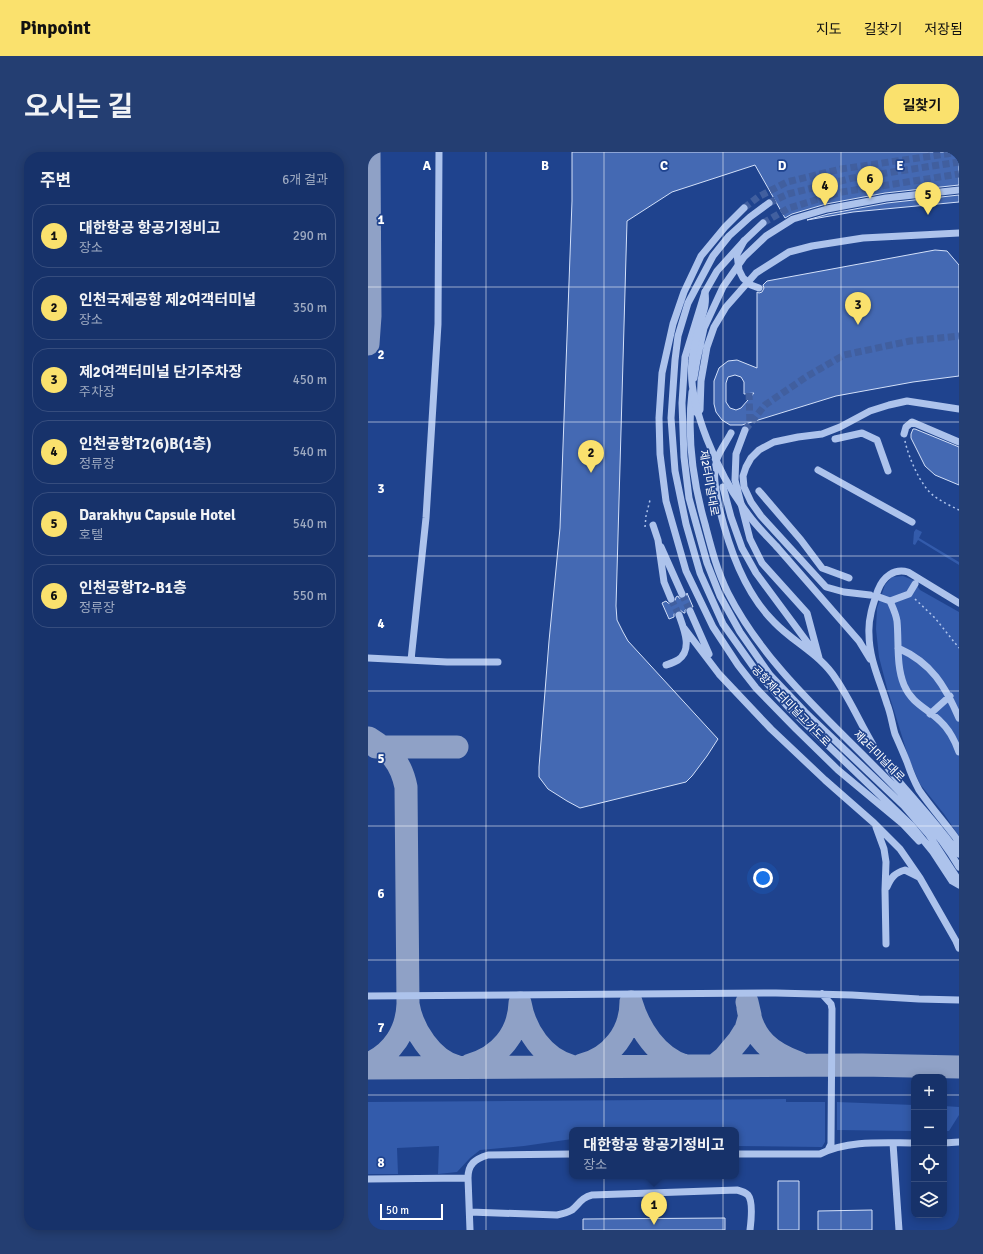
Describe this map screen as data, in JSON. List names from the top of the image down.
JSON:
{
  "streets": {
    "street": ["제2터미널대로", "공항제2터미널고가도로"]
  },
  "scale_bar": "50 m",
  "page": {
    "header": "Pinpoint",
    "nav": ["지도", "길찾기", "저장됨"],
    "title": "오시는 길",
    "buttons": "길찾기",
    "heading": ["주변", "6개 결과"],
    "pins": [
      "6",
      "4",
      "5",
      "3",
      "2",
      "1"
    ],
    "list": [
      {
        "mark": "1",
        "name": "대한항공 항공기정비고",
        "note": "장소",
        "value": "290 m"
      },
      {
        "mark": "2",
        "name": "인천국제공항 제2여객터미널",
        "note": "장소",
        "value": "350 m"
      },
      {
        "mark": "3",
        "name": "제2여객터미널 단기주차장",
        "note": "주차장",
        "value": "450 m"
      },
      {
        "mark": "4",
        "name": "인천공항T2(6)B(1층)",
        "note": "정류장",
        "value": "540 m"
      },
      {
        "mark": "5",
        "name": "Darakhyu Capsule Hotel",
        "note": "호텔",
        "value": "540 m"
      },
      {
        "mark": "6",
        "name": "인천공항T2-B1층",
        "note": "정류장",
        "value": "550 m"
      }
    ],
    "map_buttons": ["+", "−"],
    "popup": ["대한항공 항공기정비고", "장소"],
    "scale": "50 m"
  },
  "grid": {
    "columns": [
      "A",
      "B",
      "C",
      "D",
      "E"
    ],
    "rows": [
      "1",
      "2",
      "3",
      "4",
      "5",
      "6",
      "7",
      "8"
    ]
  }
}
